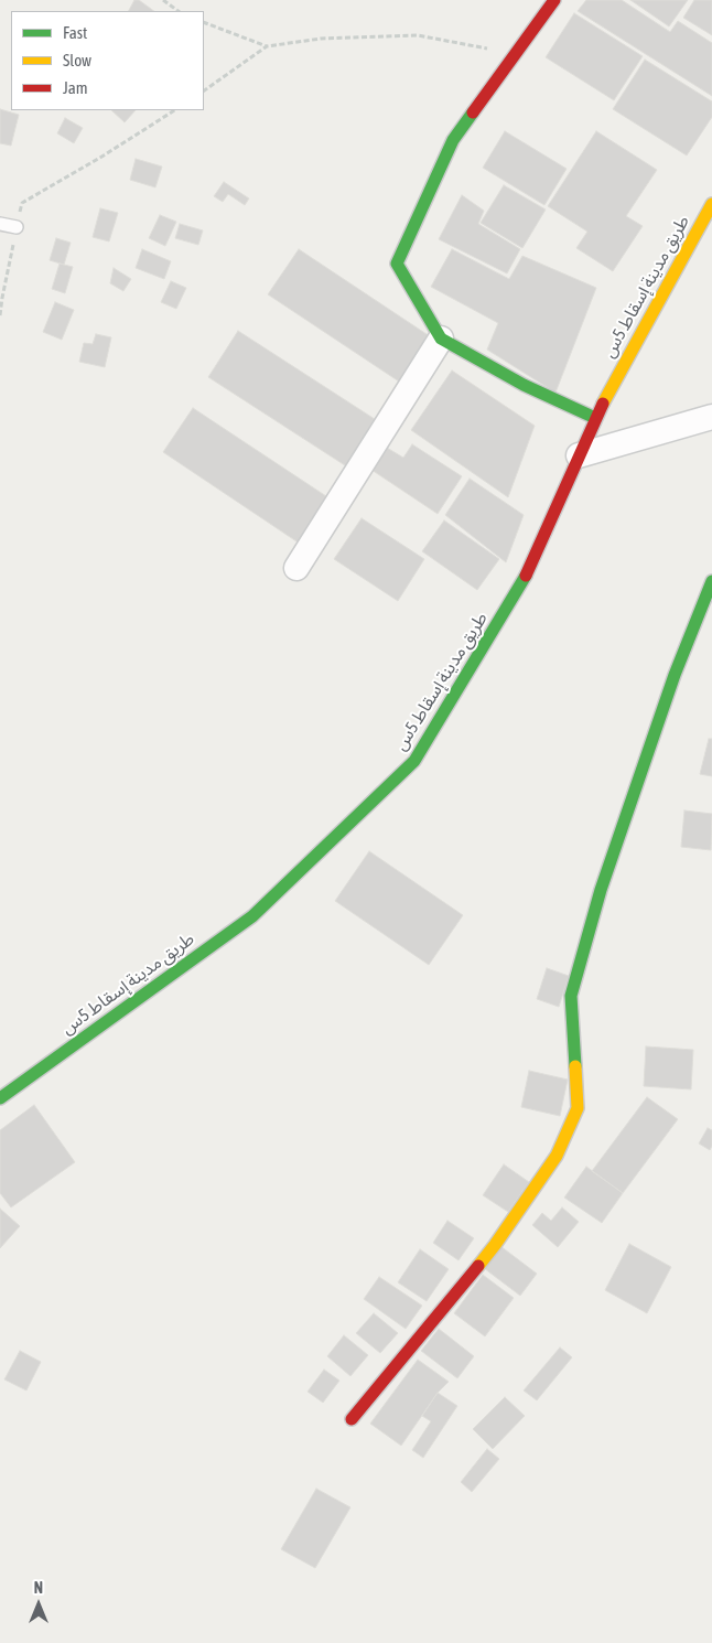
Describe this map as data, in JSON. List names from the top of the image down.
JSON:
{
  "streets": {
    "street": ["طريق مدينة إسقاط 5س"]
  },
  "legend": ["Fast", "Slow", "Jam"],
  "north": "top"
}
